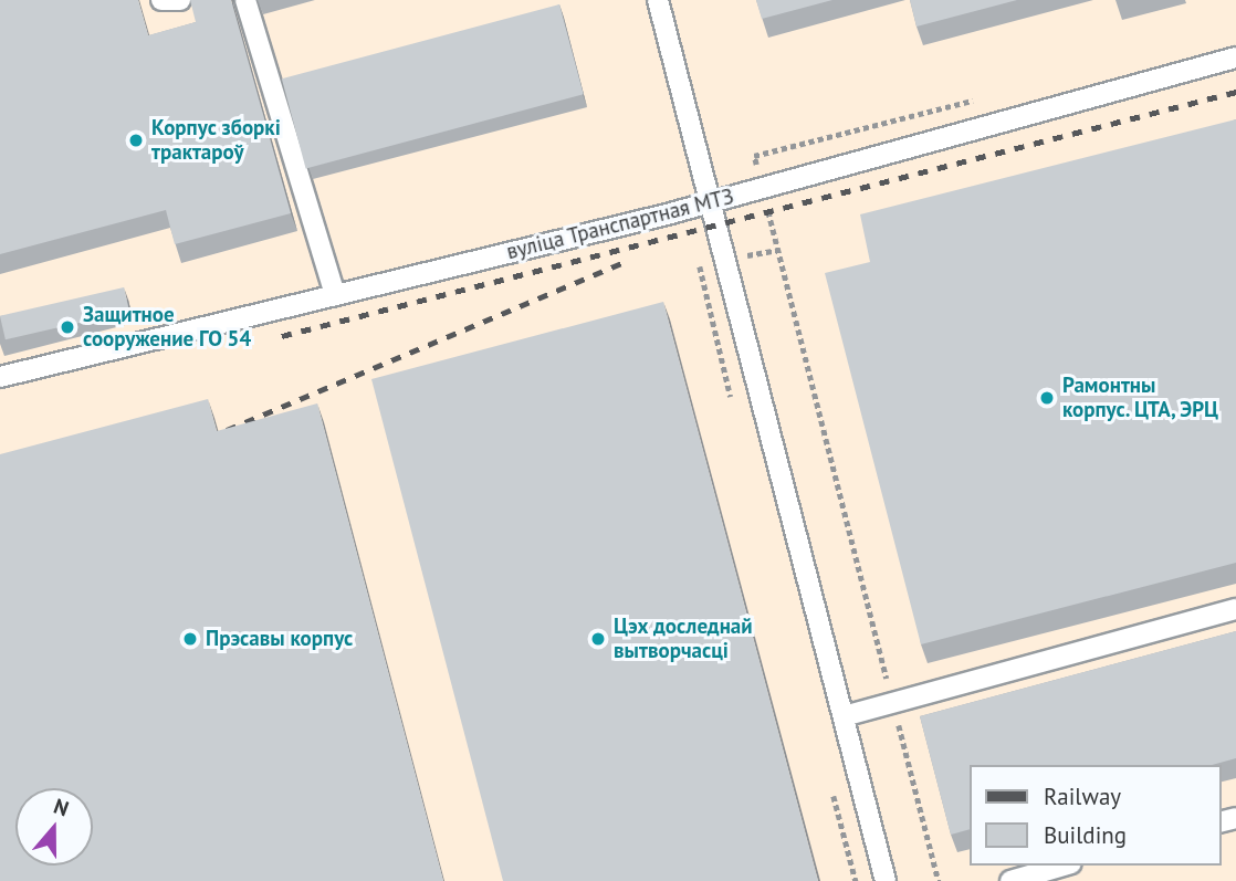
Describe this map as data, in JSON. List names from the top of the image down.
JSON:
{
  "streets": {
    "lane": ["вуліца Транспартная МТЗ"]
  },
  "places": [
    "Корпус зборкі трактароў",
    "Защитное сооружение ГО 54",
    "Рамонтны корпус. ЦТА, ЭРЦ",
    "Прэсавы корпус",
    "Цэх доследнай вытворчасці"
  ],
  "legend": ["Railway", "Building"],
  "north": "top"
}
